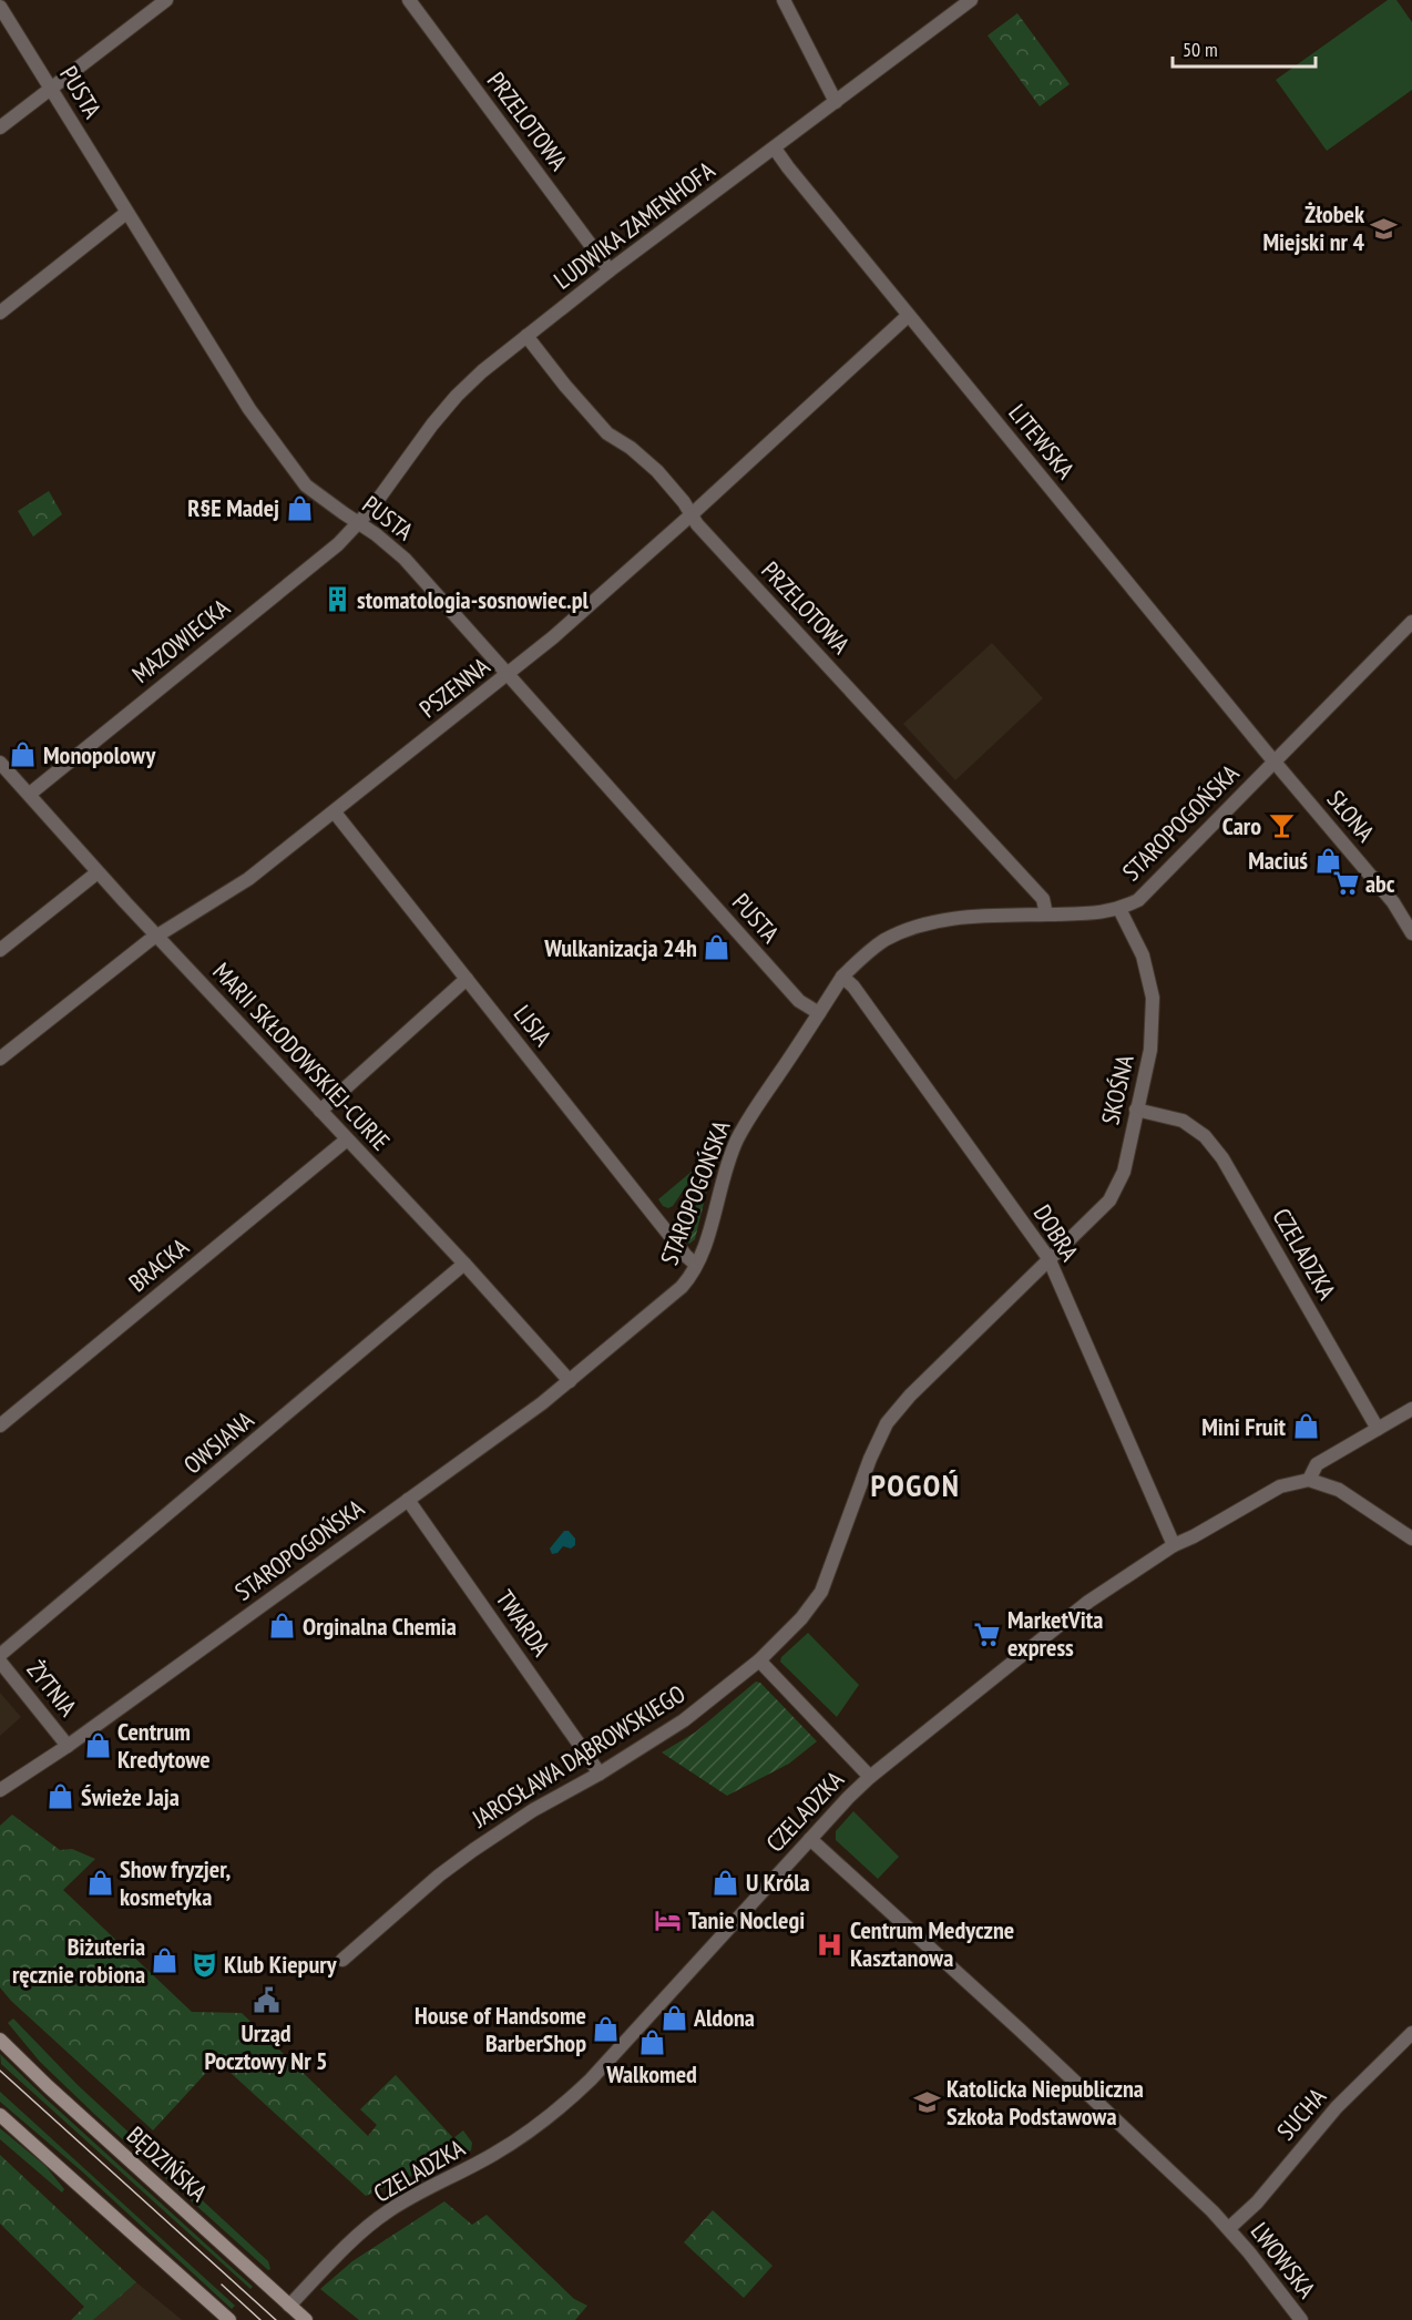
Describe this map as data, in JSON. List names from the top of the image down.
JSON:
{
  "streets": {
    "street": [
      "PUSTA",
      "PRZELOTOWA",
      "LUDWIKA ZAMENHOFA",
      "LITEWSKA",
      "MAZOWIECKA",
      "PSZENNA",
      "SŁONA",
      "STAROPOGOŃSKA",
      "LISIA",
      "MARII SKŁODOWSKIEJ-CURIE",
      "SKOŚNA",
      "DOBRA",
      "CZELADZKA",
      "BRACKA",
      "OWSIANA",
      "TWARDA",
      "ŻYTNIA",
      "JAROSŁAWA DĄBROWSKIEGO",
      "SUCHA",
      "BĘDZIŃSKA",
      "LWOWSKA"
    ]
  },
  "crossings": [
    ["PUSTA", "LUDWIKA ZAMENHOFA"],
    ["PUSTA", "MAZOWIECKA"],
    ["PUSTA", "PSZENNA"],
    ["PUSTA", "STAROPOGOŃSKA"],
    ["PRZELOTOWA", "LUDWIKA ZAMENHOFA"],
    ["PRZELOTOWA", "PSZENNA"],
    ["PRZELOTOWA", "STAROPOGOŃSKA"],
    ["LUDWIKA ZAMENHOFA", "LITEWSKA"],
    ["LUDWIKA ZAMENHOFA", "MAZOWIECKA"],
    ["LITEWSKA", "PSZENNA"],
    ["LITEWSKA", "SŁONA"],
    ["LITEWSKA", "STAROPOGOŃSKA"],
    ["MAZOWIECKA", "MARII SKŁODOWSKIEJ-CURIE"],
    ["PSZENNA", "LISIA"],
    ["PSZENNA", "MARII SKŁODOWSKIEJ-CURIE"],
    ["SŁONA", "STAROPOGOŃSKA"],
    ["STAROPOGOŃSKA", "LISIA"],
    ["STAROPOGOŃSKA", "MARII SKŁODOWSKIEJ-CURIE"],
    ["STAROPOGOŃSKA", "SKOŚNA"],
    ["STAROPOGOŃSKA", "DOBRA"],
    ["STAROPOGOŃSKA", "TWARDA"],
    ["STAROPOGOŃSKA", "ŻYTNIA"],
    ["MARII SKŁODOWSKIEJ-CURIE", "BRACKA"],
    ["MARII SKŁODOWSKIEJ-CURIE", "OWSIANA"],
    ["SKOŚNA", "DOBRA"],
    ["SKOŚNA", "CZELADZKA"],
    ["SKOŚNA", "JAROSŁAWA DĄBROWSKIEGO"],
    ["DOBRA", "CZELADZKA"],
    ["DOBRA", "JAROSŁAWA DĄBROWSKIEGO"],
    ["CZELADZKA", "BĘDZIŃSKA"],
    ["CZELADZKA", "LWOWSKA"],
    ["TWARDA", "JAROSŁAWA DĄBROWSKIEGO"],
    ["SUCHA", "LWOWSKA"]
  ],
  "districts": ["POGOŃ"],
  "places": {
    "school or university": ["Żłobek Miejski nr 4", "Katolicka Niepubliczna Szkoła Podstawowa"],
    "shop": [
      "R§E Madej",
      "Monopolowy",
      "Maciuś",
      "Wulkanizacja 24h",
      "Mini Fruit",
      "Orginalna Chemia",
      "Centrum Kredytowe",
      "Świeże Jaja",
      "U Króla",
      "Show fryzjer, kosmetyka",
      "Biżuteria ręcznie robiona",
      "Aldona",
      "House of Handsome BarberShop",
      "Walkomed"
    ],
    "building": ["stomatologia-sosnowiec.pl"],
    "bar": ["Caro"],
    "supermarket": ["abc", "MarketVita express"],
    "hotel": ["Tanie Noclegi"],
    "hospital": ["Centrum Medyczne Kasztanowa"],
    "theatre": ["Klub Kiepury"],
    "public building": ["Urząd Pocztowy Nr 5"]
  },
  "scale_bar": "50 m"
}
